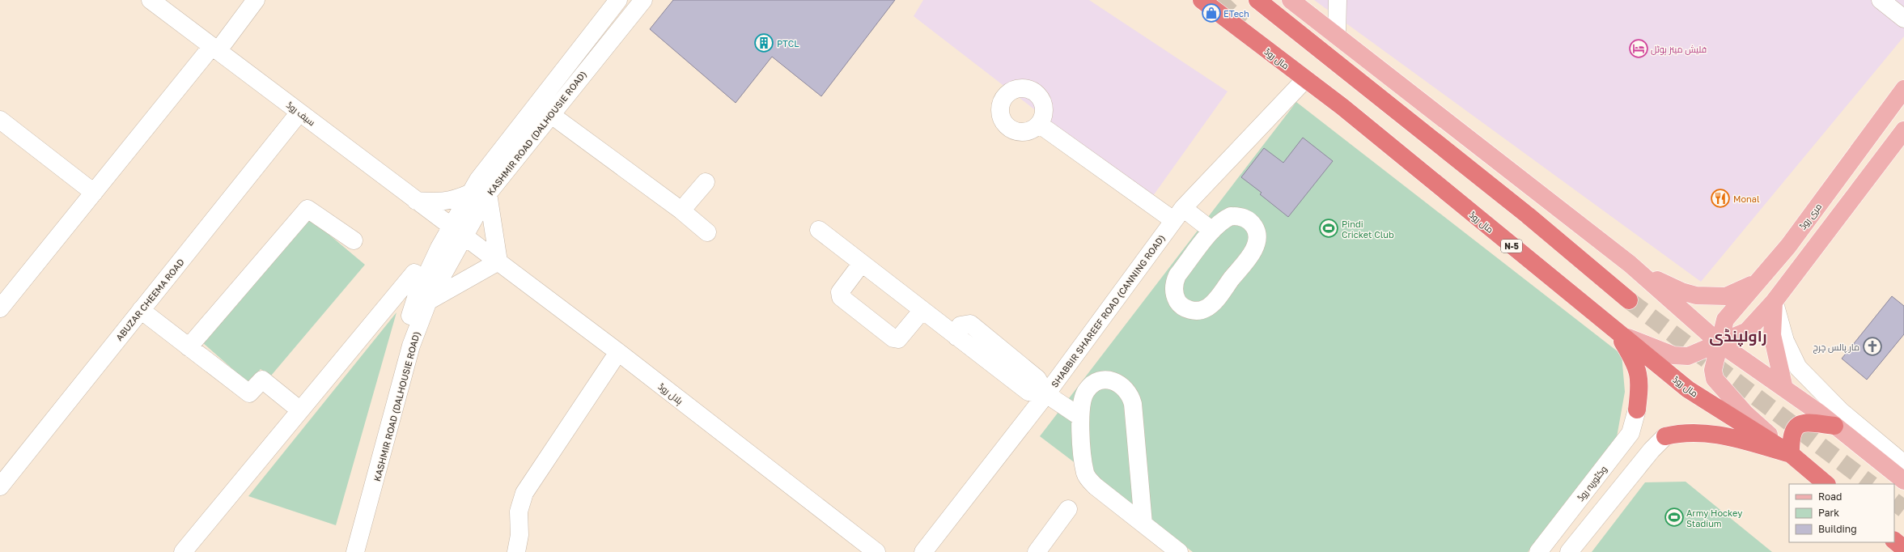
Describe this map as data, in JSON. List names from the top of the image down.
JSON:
{
  "streets": {
    "highway": ["مال روڈ", "N-5"],
    "main road": ["مری روڈ"],
    "street": [
      "سیف روڈ",
      "KASHMIR ROAD (DALHOUSIE ROAD)",
      "ABUZAR CHEEMA ROAD",
      "SHABBIR SHAREEF ROAD (CANNING ROAD)",
      "ہلال روڈ",
      "وکٹوریہ روڈ"
    ]
  },
  "crossings": [
    ["مال روڈ", "مری روڈ"],
    ["مال روڈ", "SHABBIR SHAREEF ROAD (CANNING ROAD)"],
    ["سیف روڈ", "KASHMIR ROAD (DALHOUSIE ROAD)"],
    ["سیف روڈ", "ABUZAR CHEEMA ROAD"],
    ["سیف روڈ", "ہلال روڈ"],
    ["KASHMIR ROAD (DALHOUSIE ROAD)", "ہلال روڈ"]
  ],
  "districts": ["راولپنڈی"],
  "places": {
    "shop": ["ETech"],
    "building": ["PTCL"],
    "hotel": ["فلیش مینز ہوٹل"],
    "restaurant": ["Monal"],
    "sports": ["Pindi Cricket Club", "Army Hockey Stadium"],
    "church": ["مار پالس چرچ"]
  },
  "legend": ["Road", "Park", "Building"]
}
